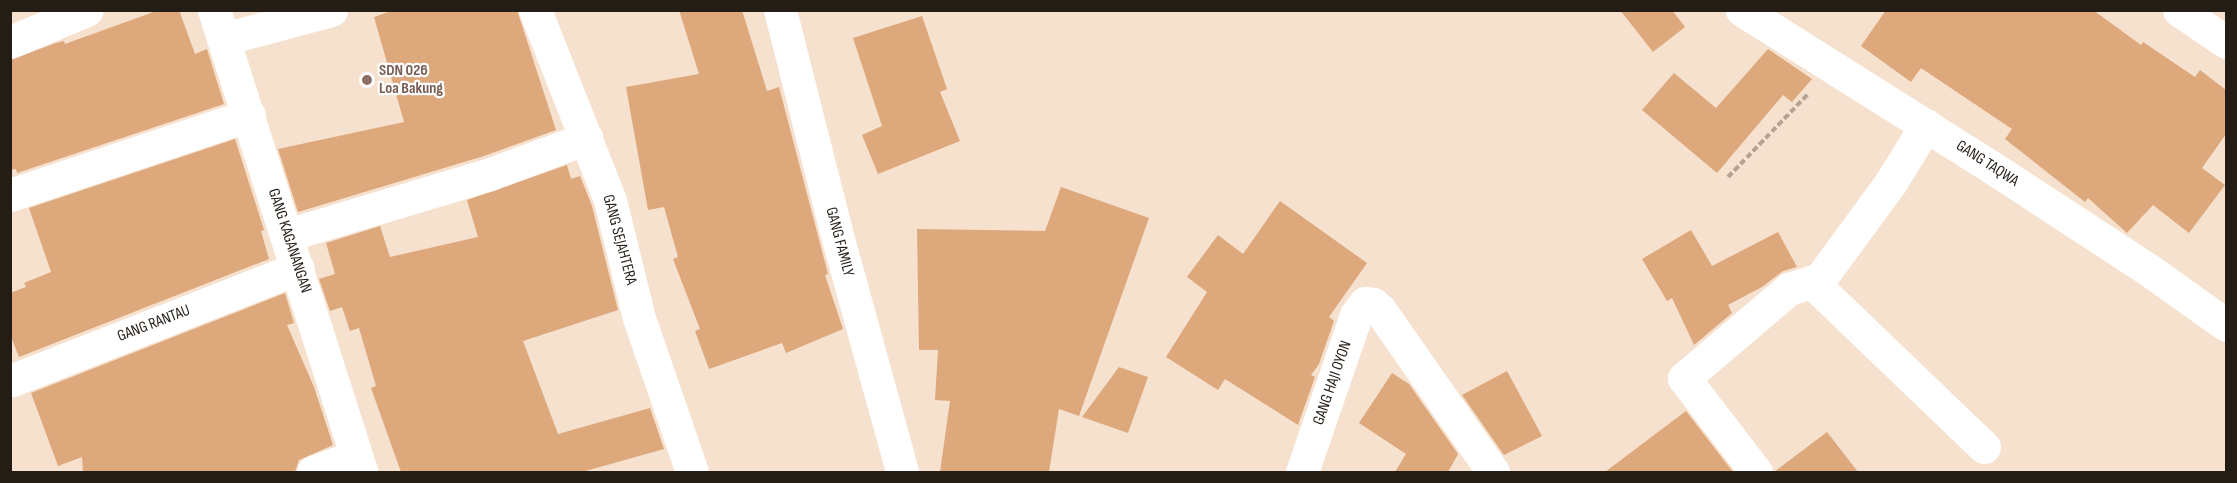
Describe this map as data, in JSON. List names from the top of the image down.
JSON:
{
  "streets": {
    "street": [
      "GANG TAQWA",
      "GANG SEJAHTERA",
      "GANG KAGANANGAN",
      "GANG FAMILY",
      "GANG RANTAU",
      "GANG HAJI OYON"
    ]
  },
  "crossings": [
    ["GANG KAGANANGAN", "GANG RANTAU"]
  ],
  "places": ["SDN 026 Loa Bakung"]
}
